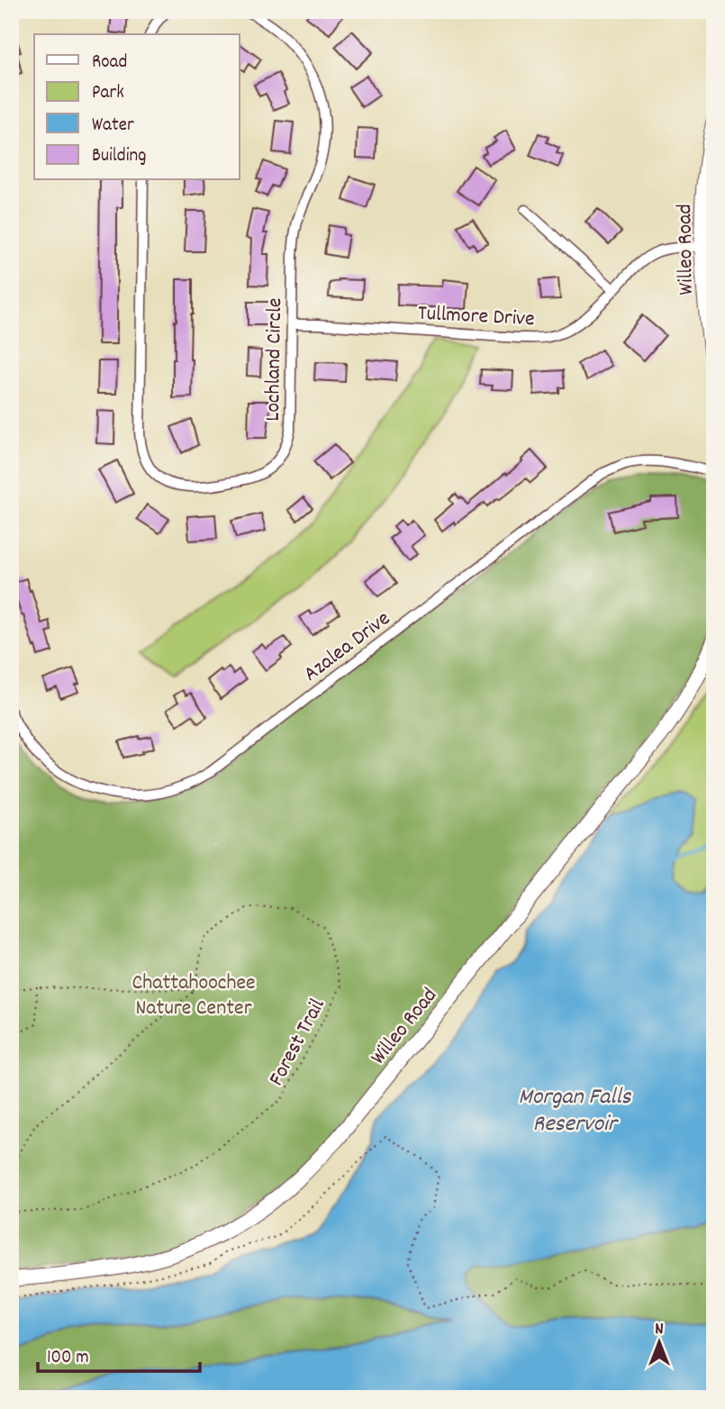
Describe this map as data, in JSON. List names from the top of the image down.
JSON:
{
  "streets": {
    "street": [
      "Willeo Road",
      "Tullmore Drive",
      "Lochland Circle",
      "Azalea Drive"
    ],
    "path": ["Forest Trail"]
  },
  "crossings": [
    ["Willeo Road", "Tullmore Drive"],
    ["Tullmore Drive", "Lochland Circle"]
  ],
  "water": ["Morgan Falls Reservoir"],
  "parks": ["Chattahoochee Nature Center"],
  "legend": [
    "Road",
    "Park",
    "Water",
    "Building"
  ],
  "scale_bar": "100 m",
  "north": "top"
}
